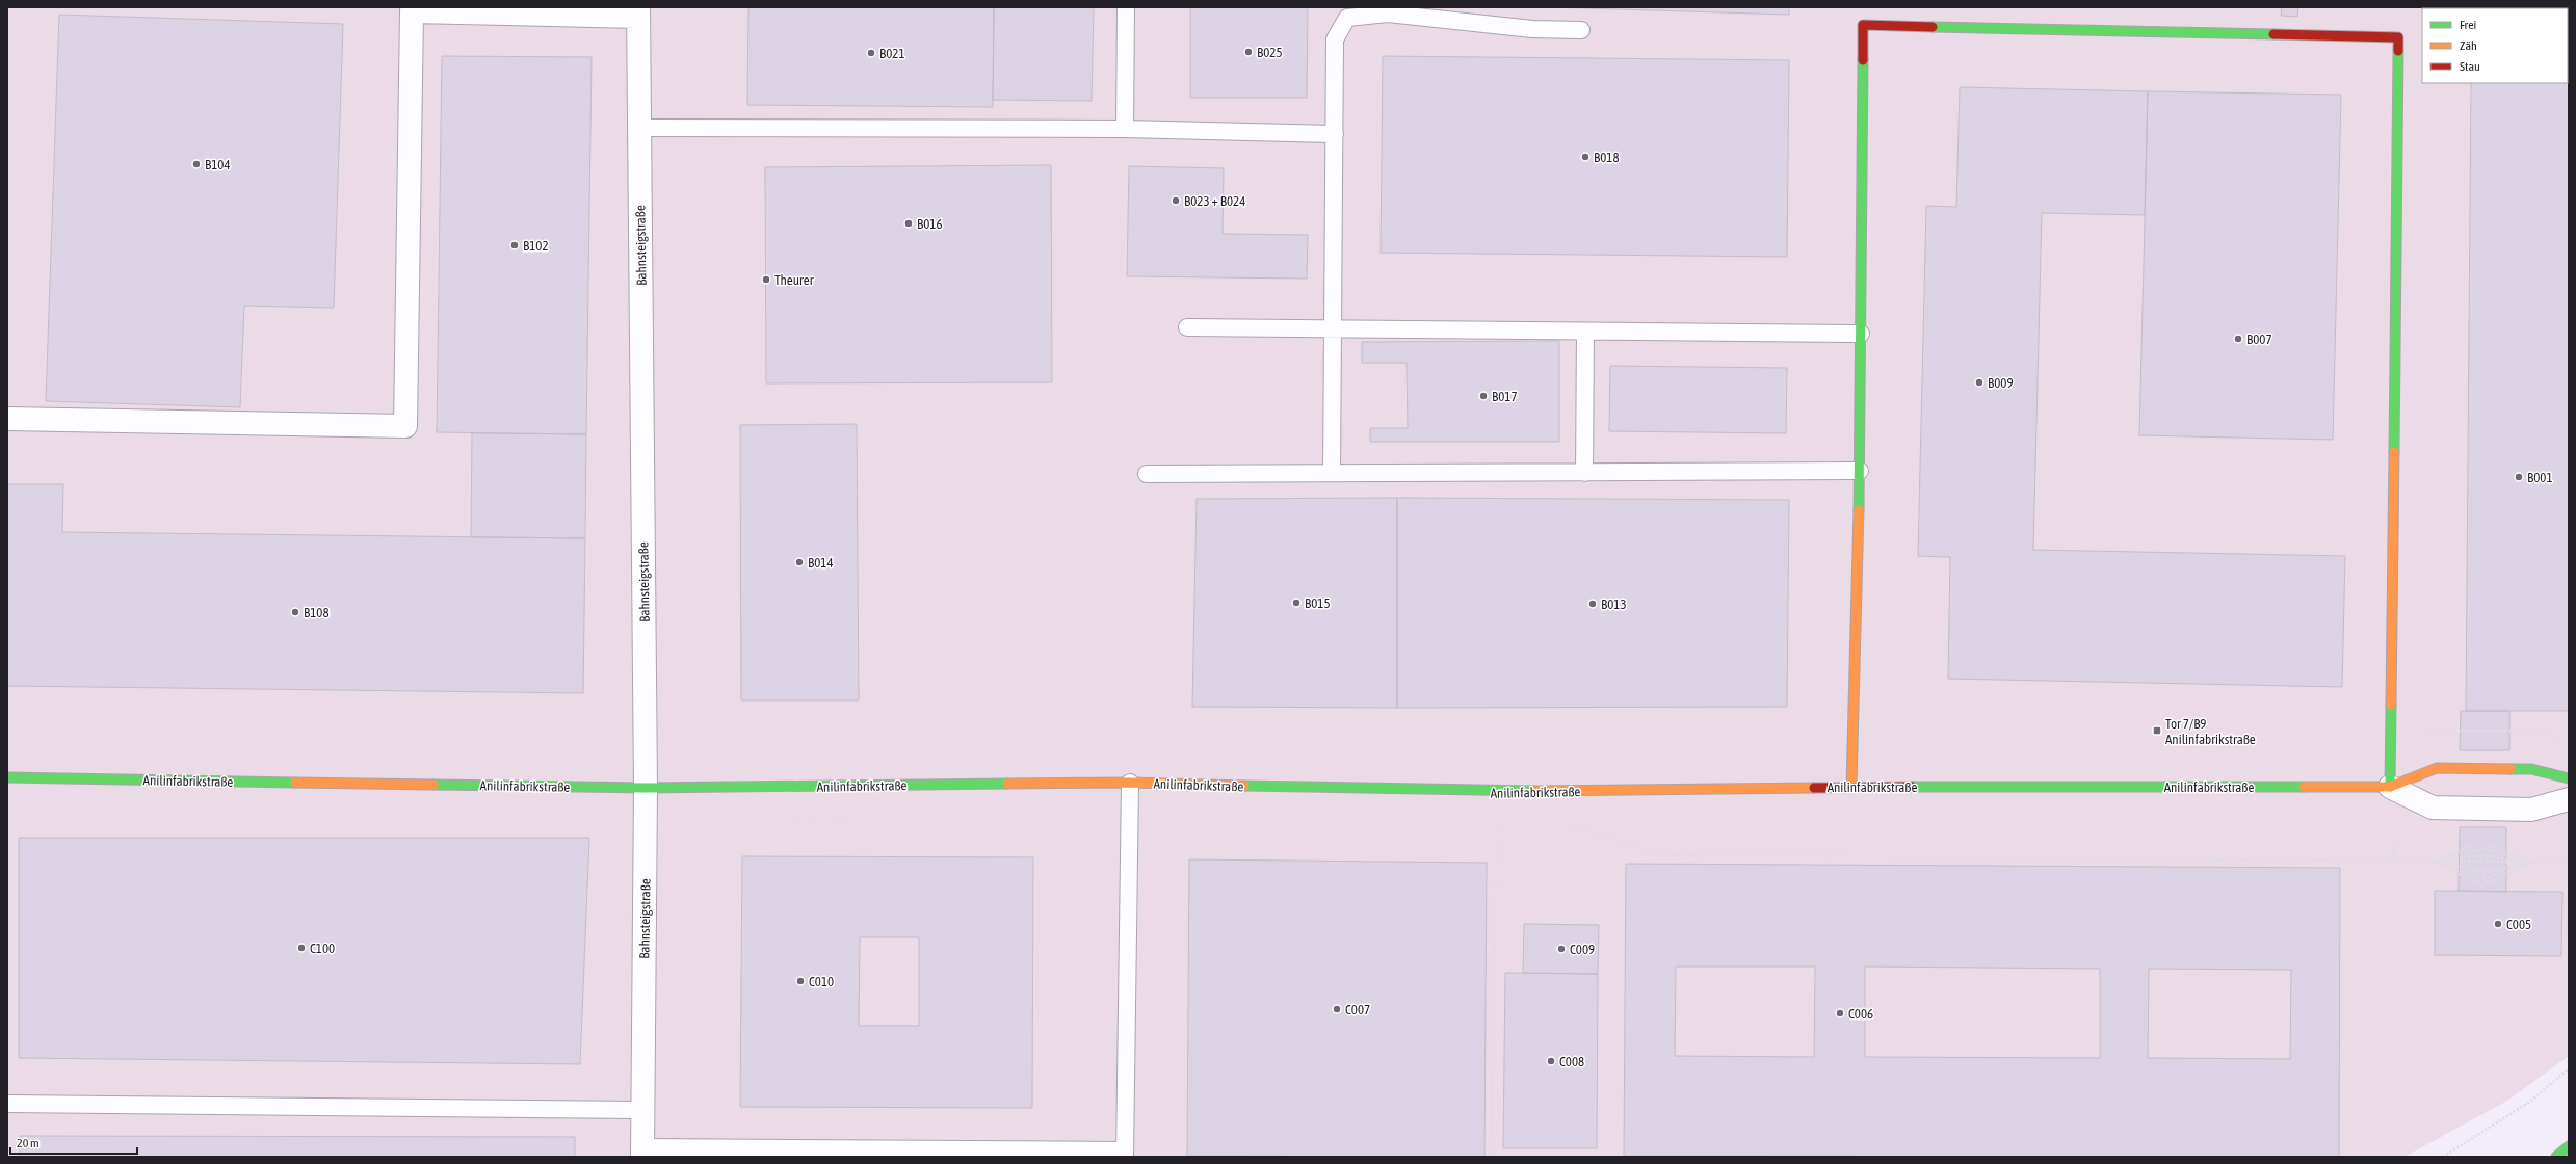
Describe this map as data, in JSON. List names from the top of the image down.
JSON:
{
  "streets": {
    "street": ["Bahnsteigstraße", "Anilinfabrikstraße"]
  },
  "crossings": [
    ["Bahnsteigstraße", "Anilinfabrikstraße"]
  ],
  "places": {
    "other": [
      "B025",
      "B021",
      "B018",
      "B104",
      "B023 + B024",
      "B016",
      "B102",
      "Theurer",
      "B007",
      "B009",
      "B017",
      "B001",
      "B014",
      "B015",
      "B013",
      "B108",
      "C005",
      "C100",
      "C009",
      "C010",
      "C007",
      "C006",
      "C008"
    ],
    "transit": ["Tor 7/B9 Anilinfabrikstraße"]
  },
  "legend": ["Frei", "Zäh", "Stau"],
  "scale_bar": "20 m"
}
